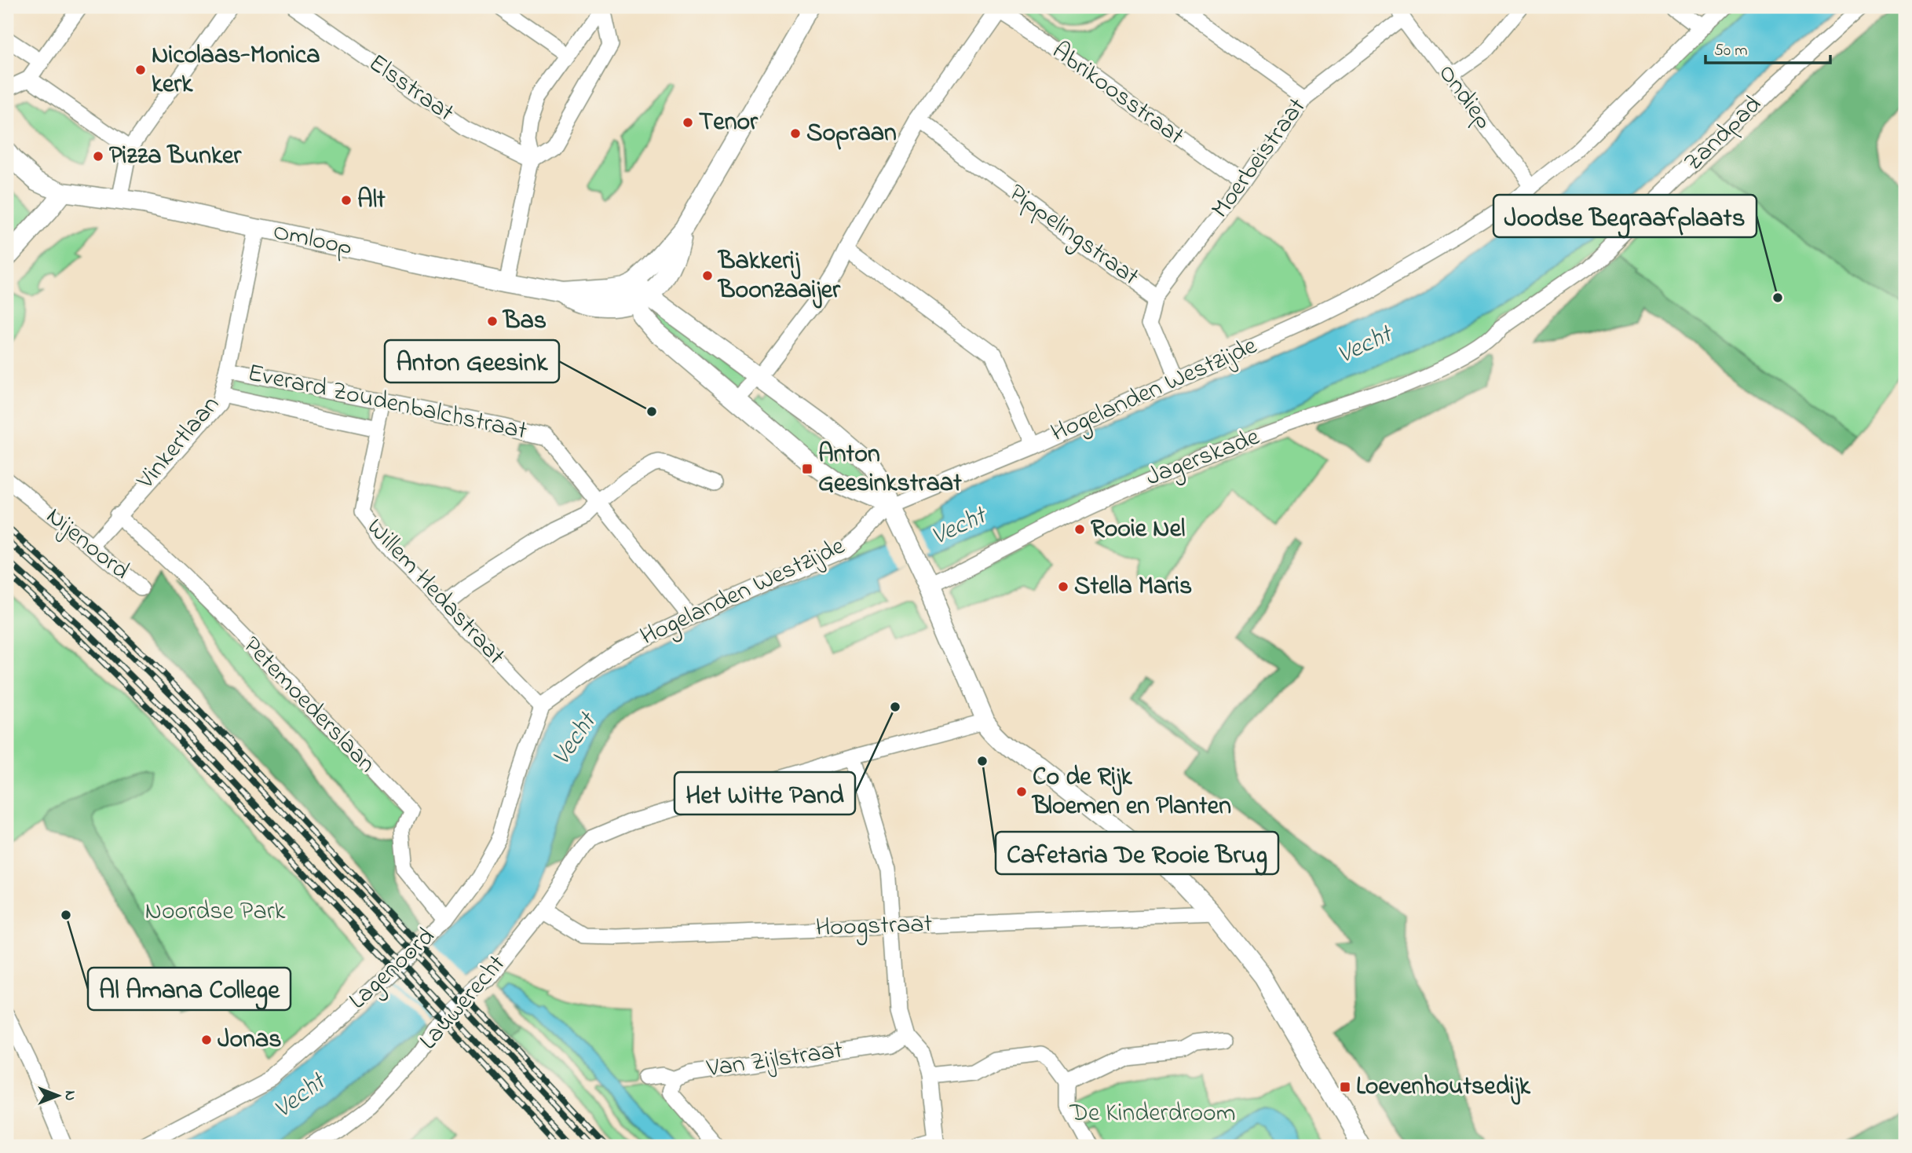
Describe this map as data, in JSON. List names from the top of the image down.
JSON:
{
  "streets": {
    "street": [
      "Elsstraat",
      "Abrikoosstraat",
      "Ondiep",
      "Zandpad",
      "Moerbeistraat",
      "Pippelingstraat",
      "Omloop",
      "Hogelanden Westzijde",
      "Everard Zoudenbalchstraat",
      "Vinkertlaan",
      "Jagerskade",
      "Nijenoord",
      "Willem Hedastraat",
      "Petemoederslaan",
      "Hoogstraat",
      "Lagenoord",
      "Lauwerecht",
      "Van Zijlstraat"
    ]
  },
  "crossings": [
    ["Abrikoosstraat", "Moerbeistraat"],
    ["Ondiep", "Moerbeistraat"],
    ["Ondiep", "Hogelanden Westzijde"],
    ["Zandpad", "Jagerskade"],
    ["Moerbeistraat", "Pippelingstraat"],
    ["Pippelingstraat", "Hogelanden Westzijde"],
    ["Omloop", "Vinkertlaan"],
    ["Hogelanden Westzijde", "Everard Zoudenbalchstraat"],
    ["Hogelanden Westzijde", "Willem Hedastraat"],
    ["Hogelanden Westzijde", "Lagenoord"],
    ["Everard Zoudenbalchstraat", "Vinkertlaan"],
    ["Everard Zoudenbalchstraat", "Willem Hedastraat"],
    ["Vinkertlaan", "Nijenoord"],
    ["Vinkertlaan", "Petemoederslaan"],
    ["Willem Hedastraat", "Lagenoord"],
    ["Petemoederslaan", "Lagenoord"],
    ["Hoogstraat", "Lauwerecht"]
  ],
  "water": ["Vecht"],
  "parks": ["Noordse Park", "De Kinderdroom"],
  "places": {
    "other": [
      "Nicolaas-Monica kerk",
      "Tenor",
      "Sopraan",
      "Pizza Bunker",
      "Alt",
      "Bakkerij Boonzaaijer",
      "Joodse Begraafplaats",
      "Bas",
      "Anton Geesink",
      "Rooie Nel",
      "Stella Maris",
      "Het Witte Pand",
      "Cafetaria De Rooie Brug",
      "Co de Rijk Bloemen en Planten",
      "Al Amana College",
      "Jonas"
    ],
    "transit": ["Anton Geesinkstraat", "Loevenhoutsedijk"]
  },
  "scale_bar": "50 m",
  "north": "right"
}
